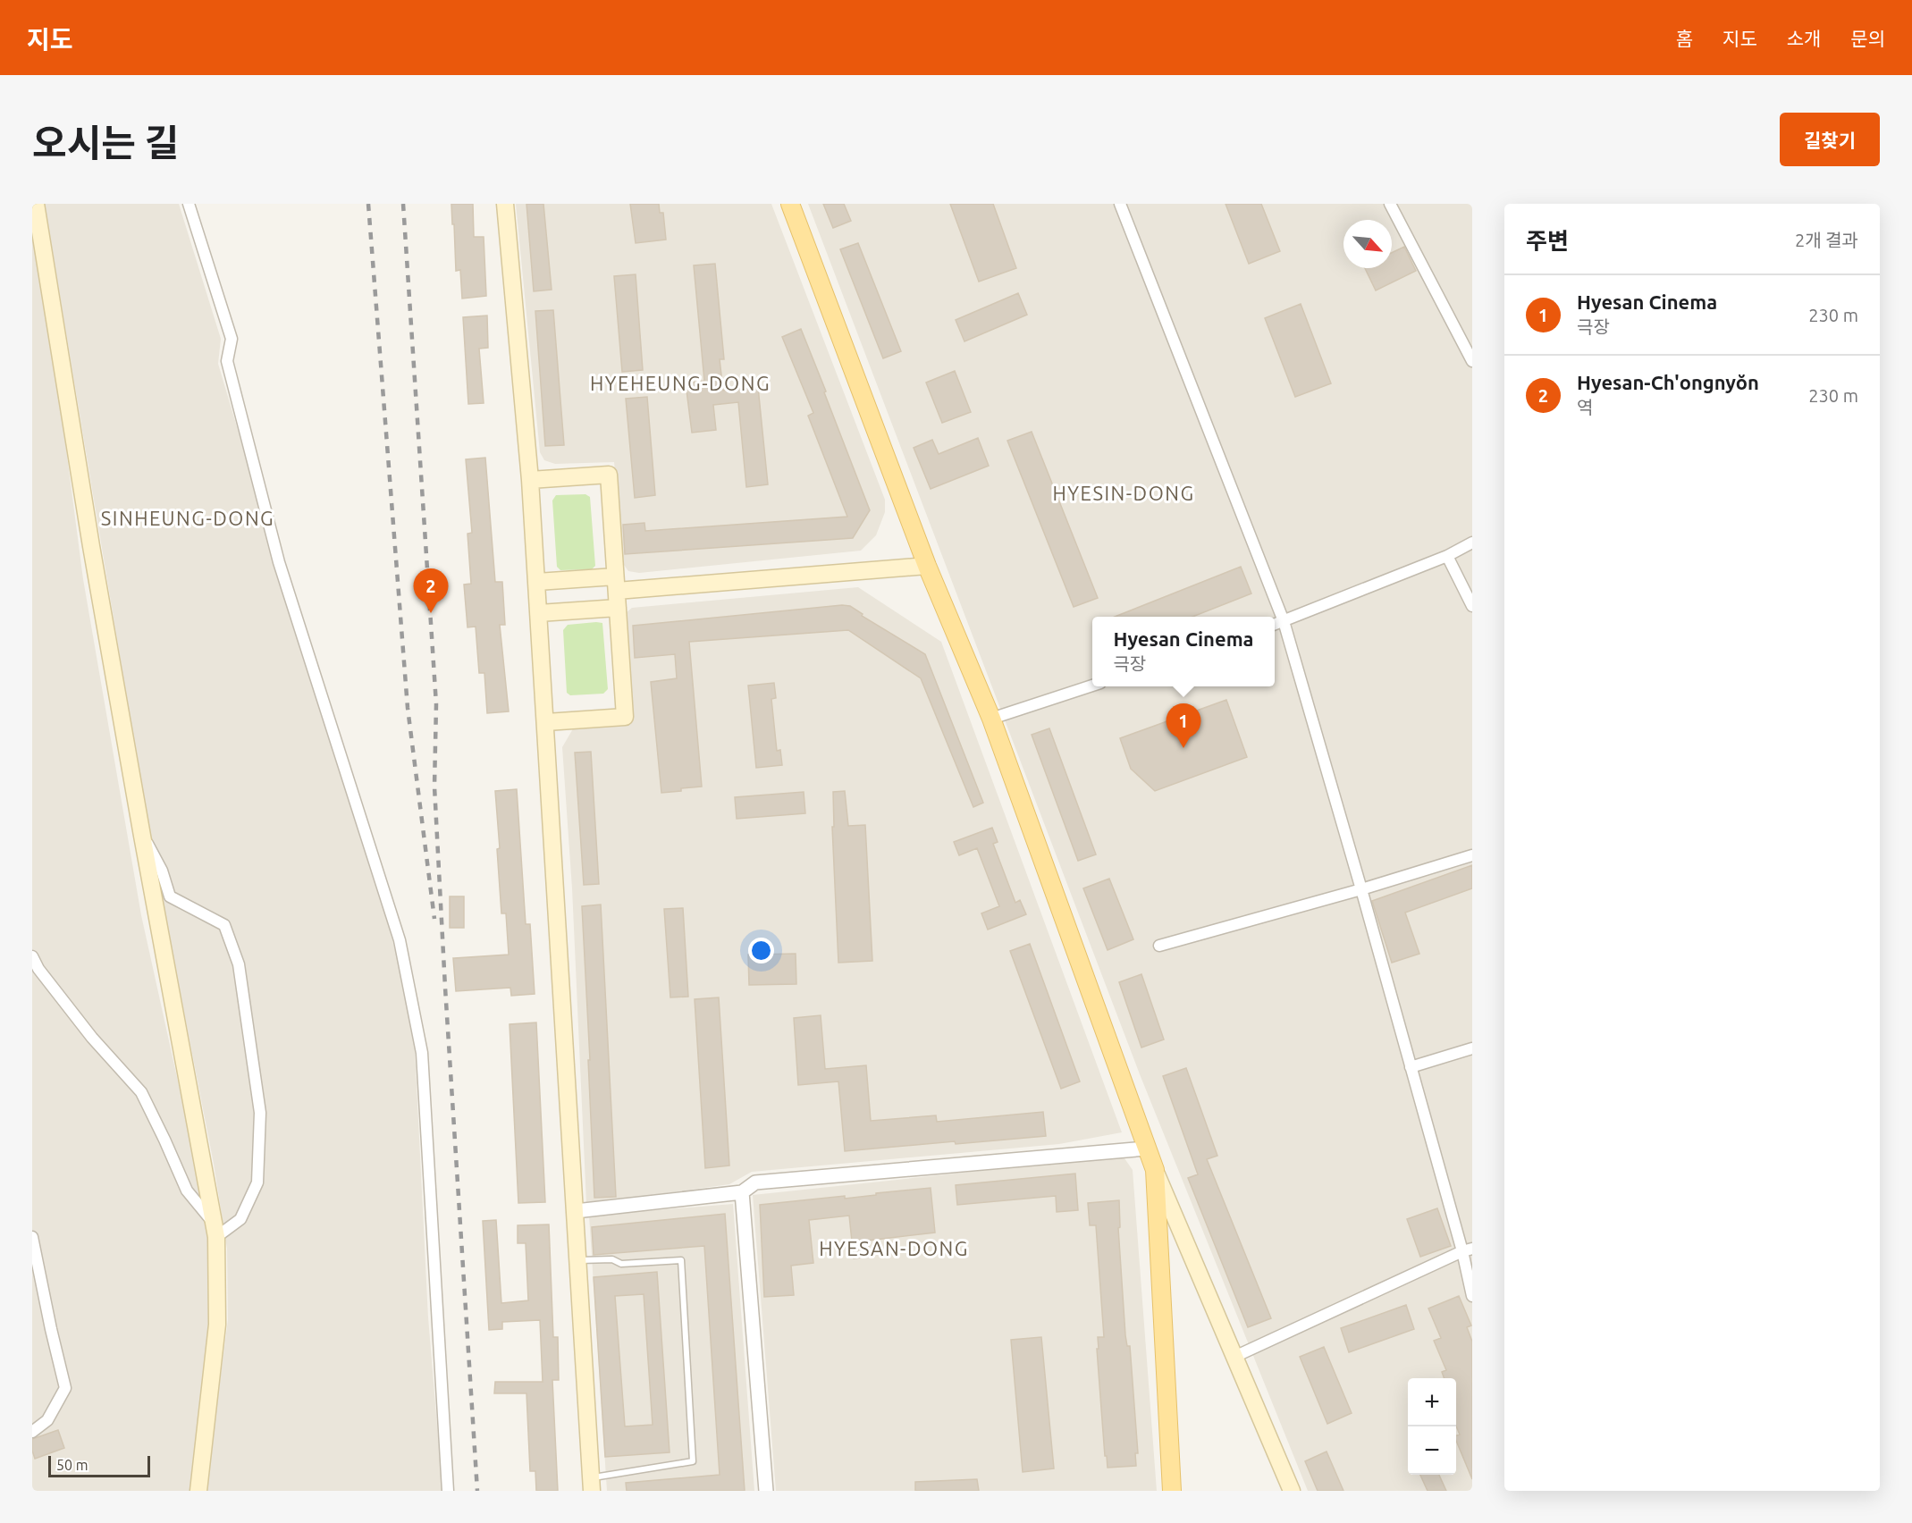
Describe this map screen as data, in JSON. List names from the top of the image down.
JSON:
{
  "districts": [
    "HYEHEUNG-DONG",
    "HYESIN-DONG",
    "SINHEUNG-DONG",
    "HYESAN-DONG"
  ],
  "scale_bar": "50 m",
  "north": "bottom right",
  "page": {
    "header": "지도",
    "nav": [
      "홈",
      "지도",
      "소개",
      "문의"
    ],
    "title": "오시는 길",
    "buttons": "길찾기",
    "heading": ["주변", "2개 결과"],
    "list": [
      {
        "mark": "1",
        "name": "Hyesan Cinema",
        "note": "극장",
        "value": "230 m"
      },
      {
        "mark": "2",
        "name": "Hyesan-Ch'ongnyŏn",
        "note": "역",
        "value": "230 m"
      }
    ],
    "pins": ["2", "1"],
    "popup": ["Hyesan Cinema", "극장"],
    "map_buttons": ["+", "−"],
    "scale": "50 m"
  }
}
